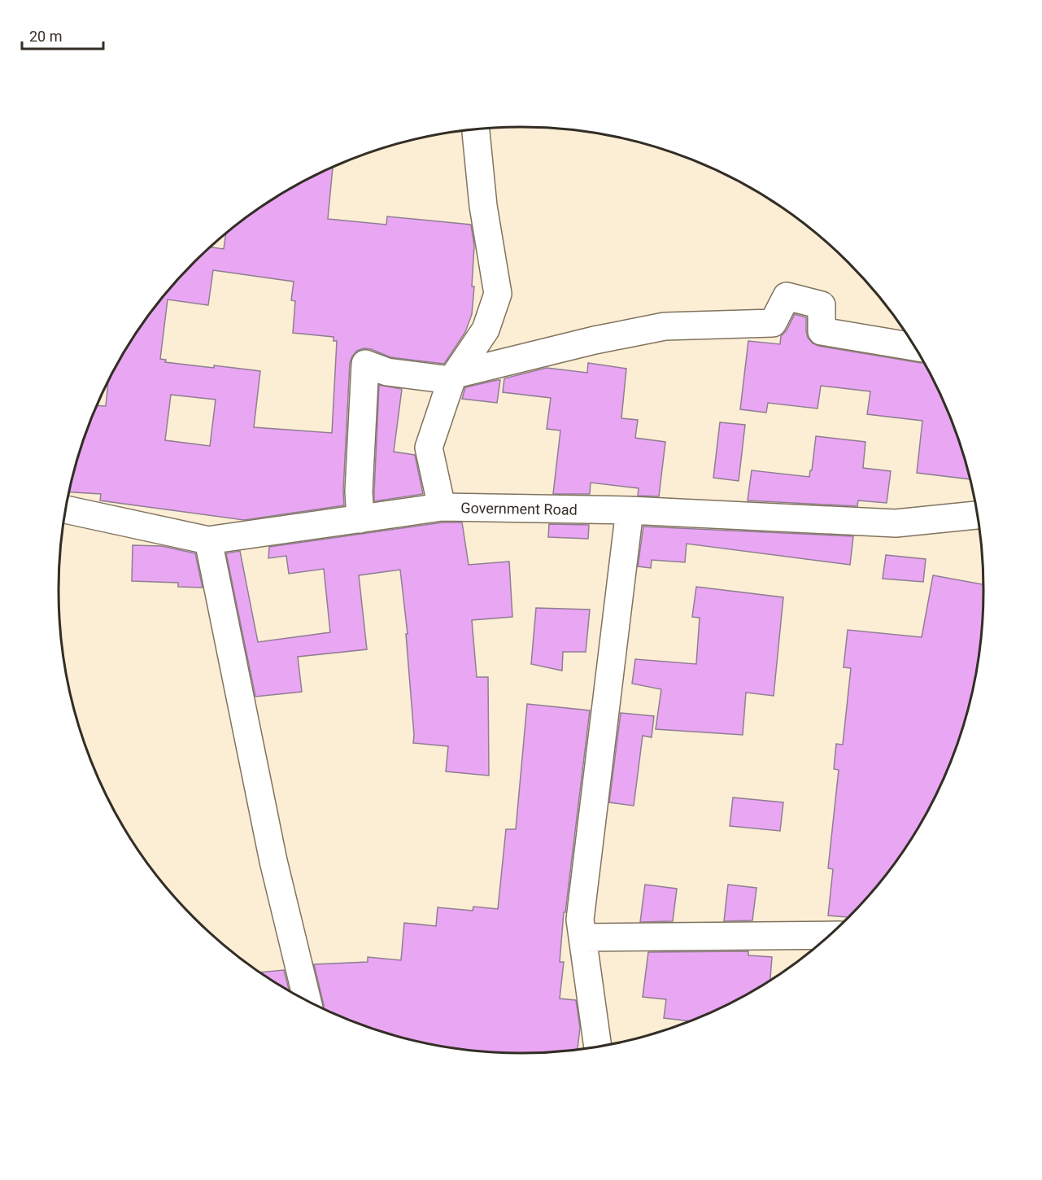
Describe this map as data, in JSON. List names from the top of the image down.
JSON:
{
  "streets": {
    "street": ["Government Road"]
  },
  "scale_bar": "20 m"
}
